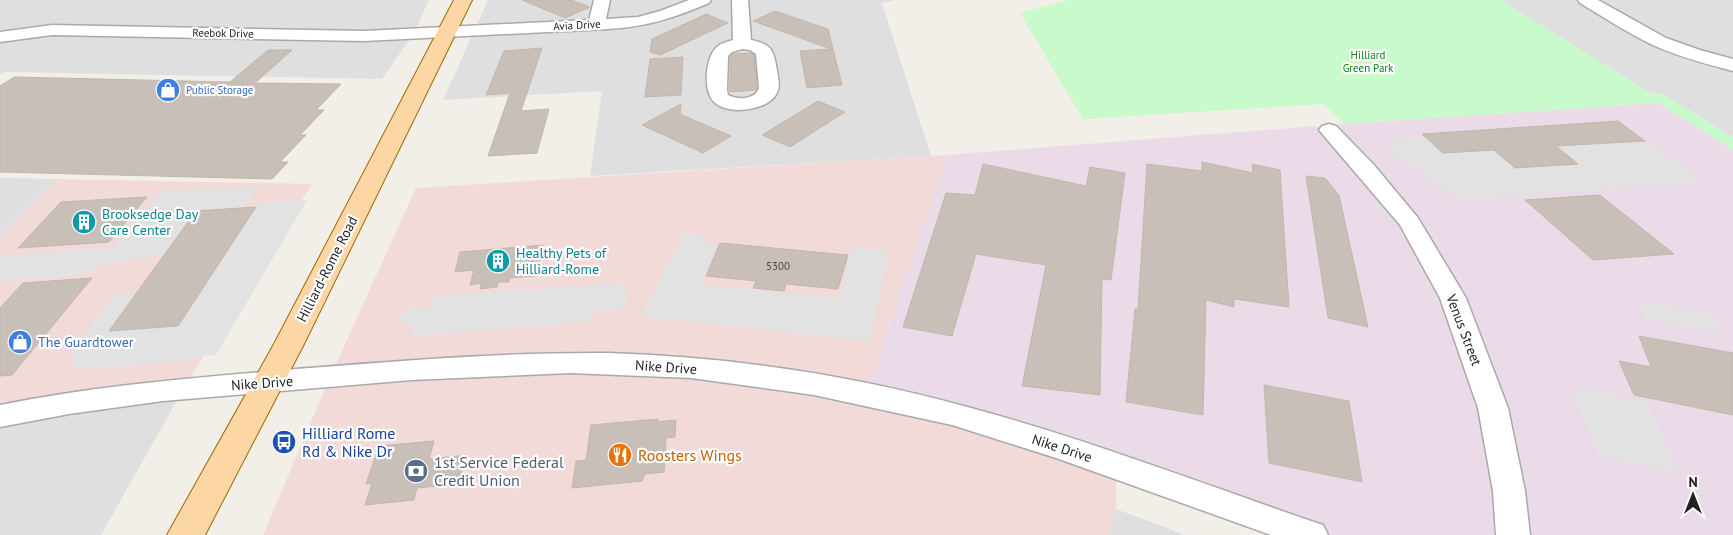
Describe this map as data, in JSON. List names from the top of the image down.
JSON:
{
  "streets": {
    "main road": ["Hilliard-Rome Road"],
    "street": [
      "Avia Drive",
      "Reebok Drive",
      "Venus Street",
      "Nike Drive"
    ]
  },
  "crossings": [
    ["Avia Drive", "Reebok Drive"],
    ["Avia Drive", "Hilliard-Rome Road"],
    ["Reebok Drive", "Hilliard-Rome Road"],
    ["Hilliard-Rome Road", "Nike Drive"]
  ],
  "parks": ["Hilliard Green Park"],
  "places": {
    "shop": ["Public Storage", "The Guardtower"],
    "building": ["Brooksedge Day Care Center", "Healthy Pets of Hilliard-Rome"],
    "bus stop": ["Hilliard Rome Rd & Nike Dr"],
    "restaurant": ["Roosters Wings"],
    "bank": ["1st Service Federal Credit Union"]
  },
  "house_numbers": ["5300"],
  "north": "top"
}
